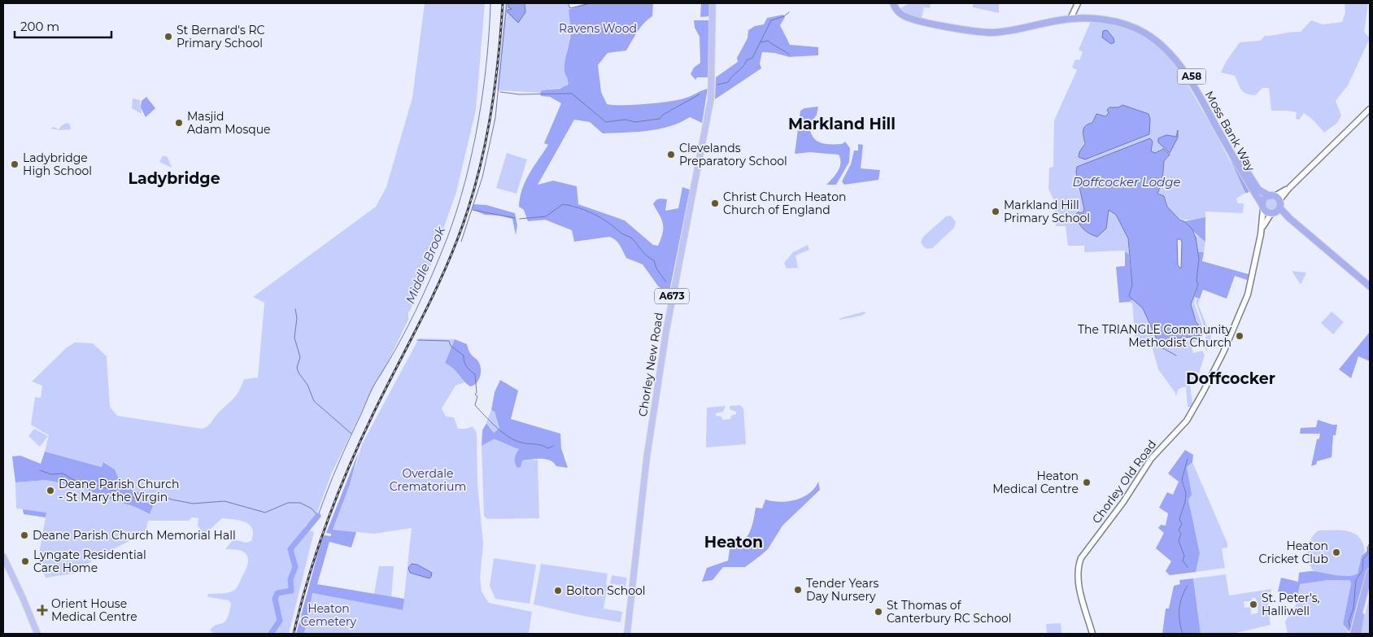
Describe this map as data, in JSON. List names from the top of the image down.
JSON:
{
  "streets": {
    "highway": ["A58", "Moss Bank Way", "Chorley Old Road"],
    "main road": ["A673", "Chorley New Road"]
  },
  "crossings": [
    ["A58", "Moss Bank Way"],
    ["A58", "Chorley Old Road"],
    ["Moss Bank Way", "Chorley Old Road"]
  ],
  "districts": [
    "Markland Hill",
    "Ladybridge",
    "Doffcocker",
    "Heaton"
  ],
  "water": ["Doffcocker Lodge", "Middle Brook"],
  "parks": ["Ravens Wood", "Overdale Crematorium", "Heaton Cemetery"],
  "places": {
    "other": [
      "St Bernard's RC Primary School",
      "Masjid Adam Mosque",
      "Clevelands Preparatory School",
      "Ladybridge High School",
      "Christ Church Heaton Church of England",
      "Markland Hill Primary School",
      "The TRIANGLE Community Methodist Church",
      "Heaton Medical Centre",
      "Deane Parish Church - St Mary the Virgin",
      "Deane Parish Church Memorial Hall",
      "Heaton Cricket Club",
      "Lyngate Residential Care Home",
      "Tender Years Day Nursery",
      "Bolton School",
      "St. Peter's, Halliwell",
      "St Thomas of Canterbury RC School"
    ],
    "health": ["Orient House Medical Centre"]
  },
  "scale_bar": "200 m"
}
